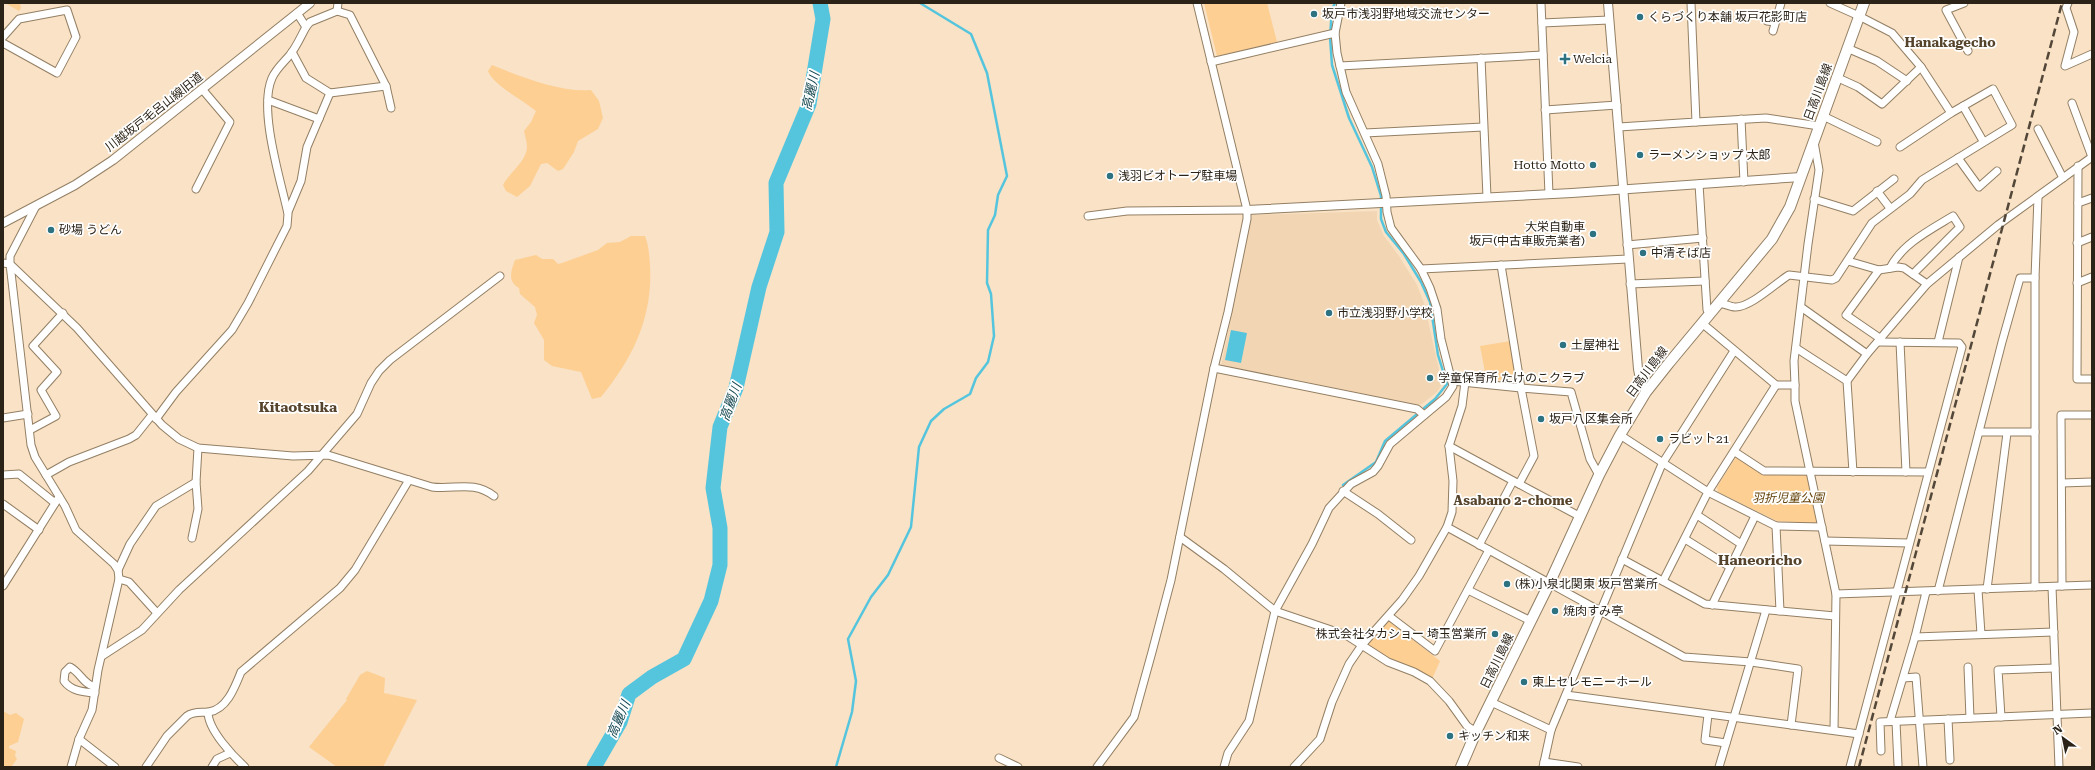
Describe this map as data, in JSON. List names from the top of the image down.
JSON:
{
  "streets": {
    "main road": ["日高川島線"],
    "street": ["川越坂戸毛呂山線旧道"]
  },
  "districts": [
    "Hanakagecho",
    "Kitaotsuka",
    "Asabano 2-chome",
    "Haneoricho"
  ],
  "water": ["高麗川"],
  "parks": ["羽折児童公園"],
  "places": {
    "other": [
      "坂戸市浅羽野地域交流センター",
      "くらづくり本舗 坂戸花影町店",
      "ラーメンショップ 太郎",
      "Hotto Motto",
      "浅羽ビオトープ駐車場",
      "砂場 うどん",
      "大栄自動車 坂戸(中古車販売業者)",
      "中清そば店",
      "市立浅羽野小学校",
      "土屋神社",
      "学童保育所 たけのこクラブ",
      "坂戸八区集会所",
      "ラビット21",
      "(株)小泉北関東 坂戸営業所",
      "焼肉すみ亭",
      "株式会社タカショー 埼玉営業所",
      "東上セレモニーホール",
      "キッチン和来"
    ],
    "health": ["Welcia"]
  },
  "north": "top left"
}
